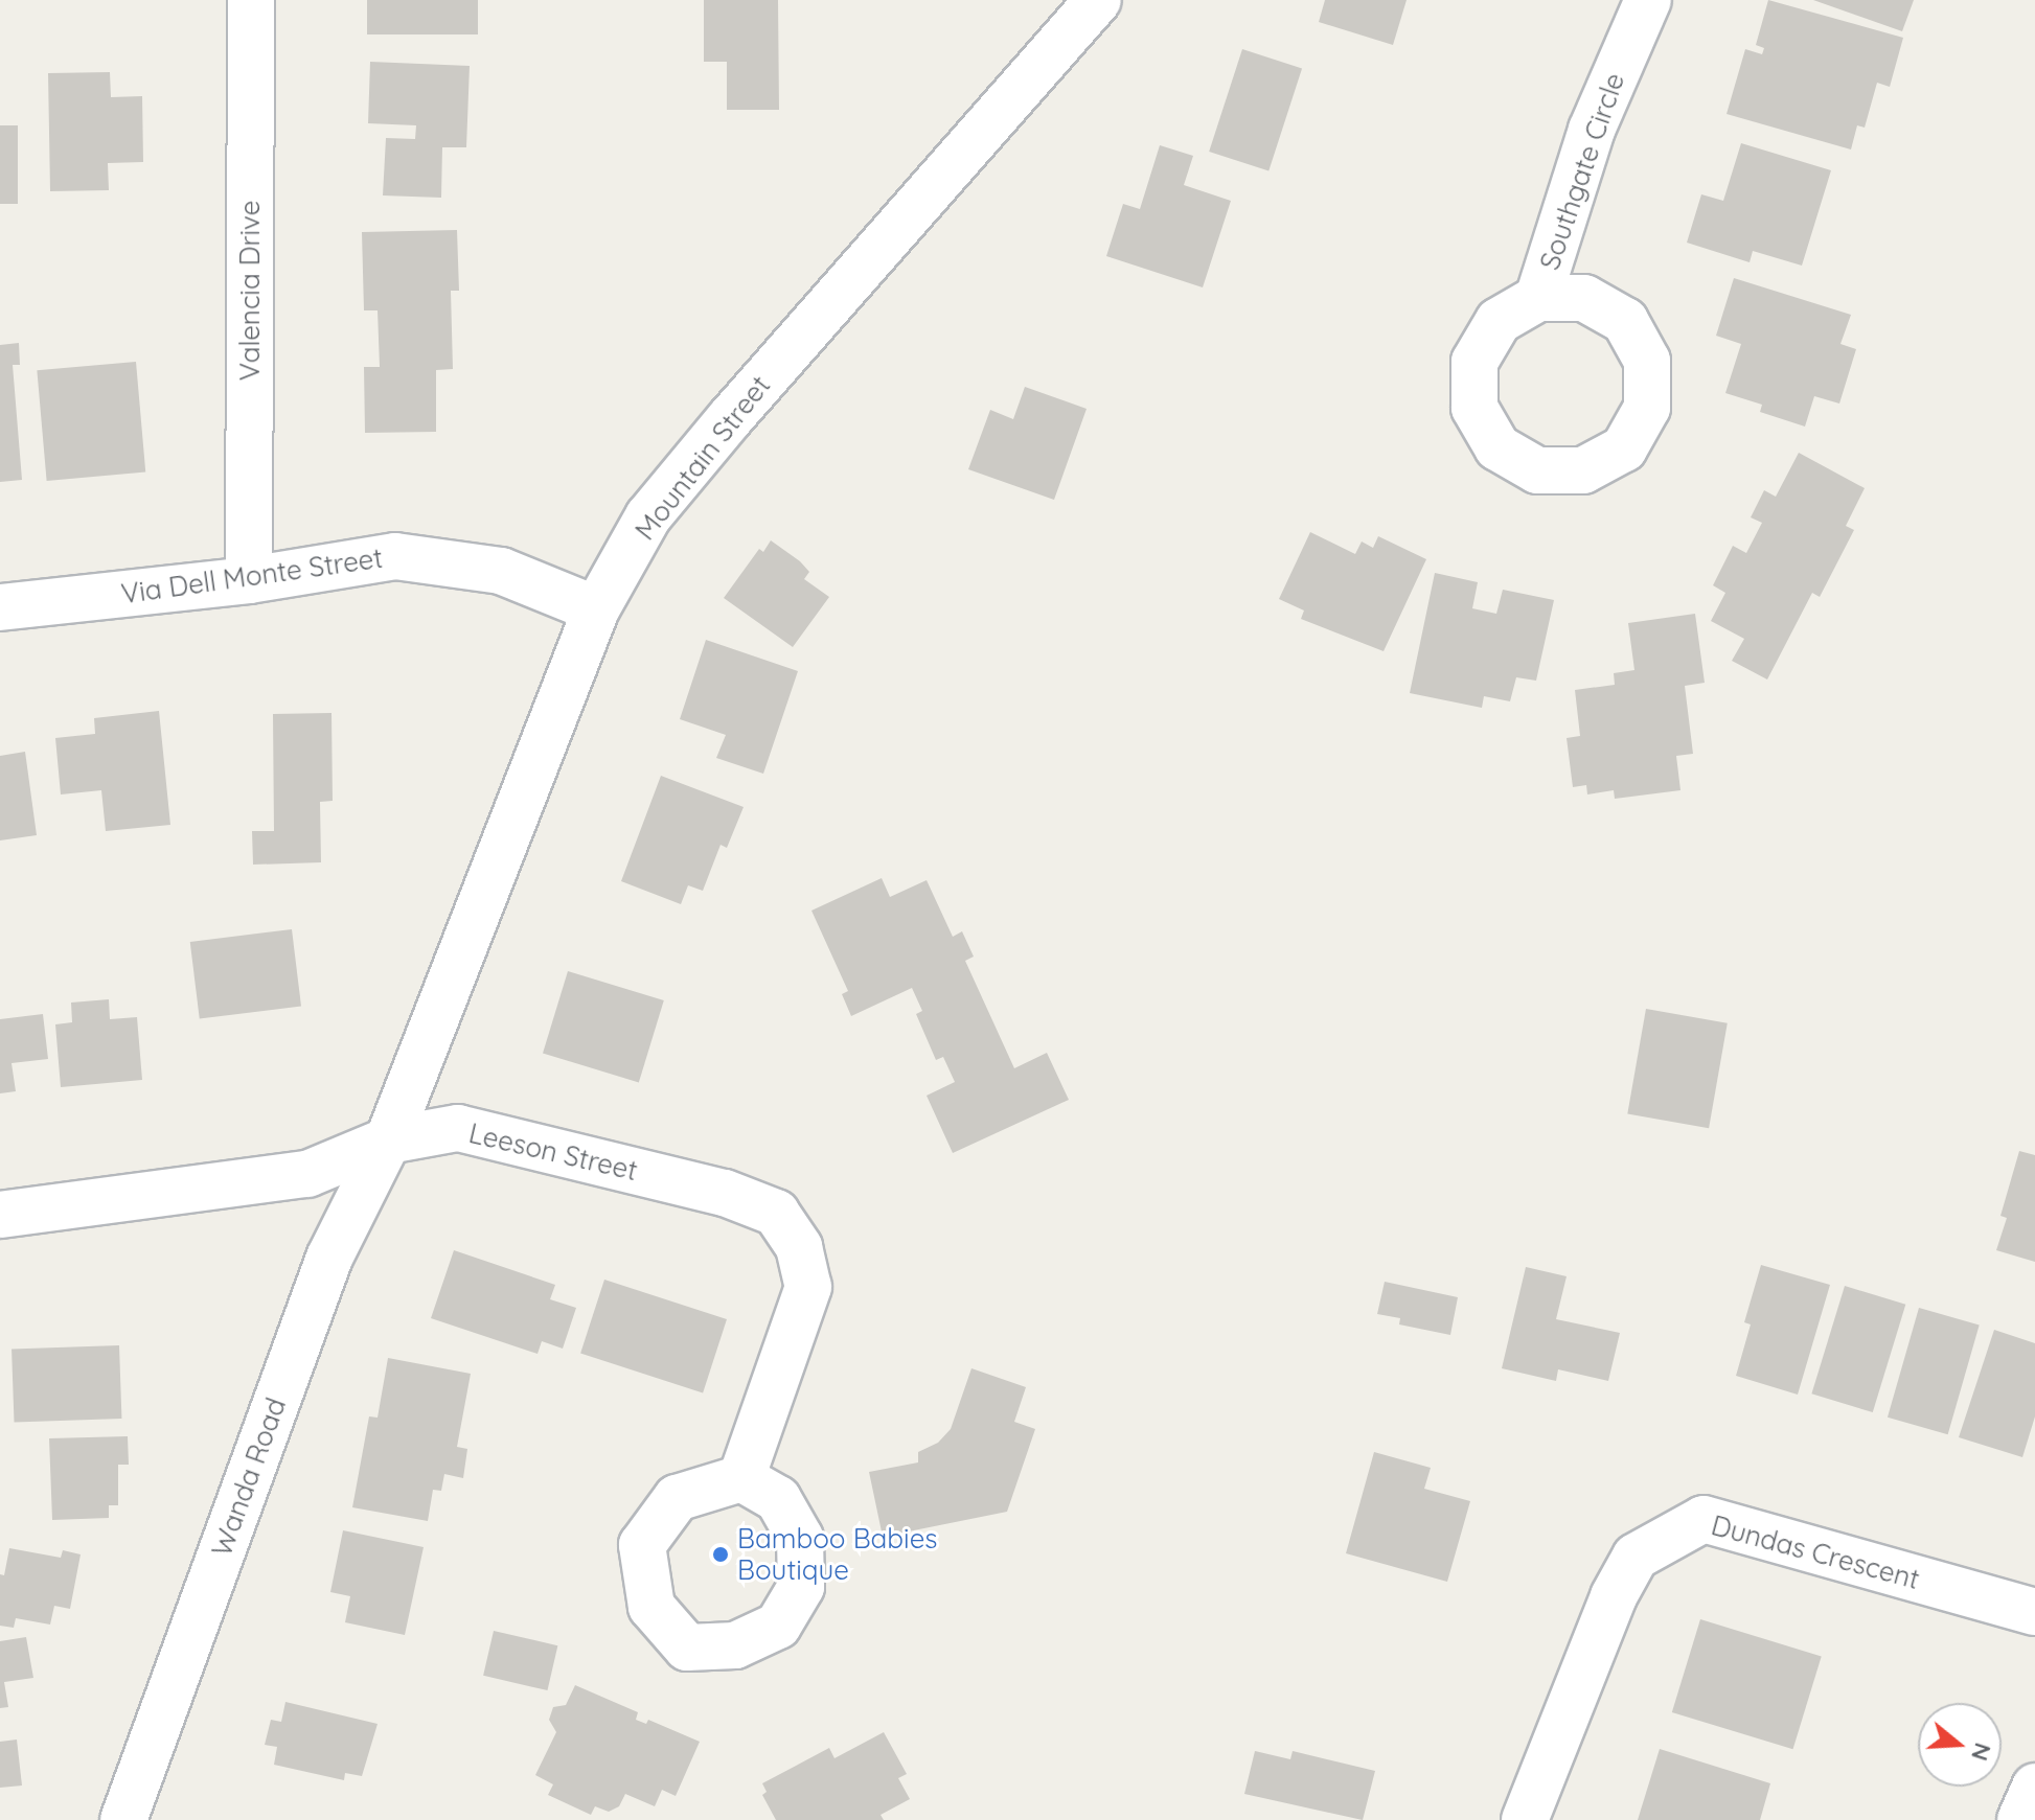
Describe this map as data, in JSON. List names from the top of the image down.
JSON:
{
  "streets": {
    "street": [
      "Southgate Circle",
      "Valencia Drive",
      "Mountain Street",
      "Via Dell Monte Street",
      "Leeson Street",
      "Wanda Road",
      "Dundas Crescent"
    ]
  },
  "crossings": [
    ["Valencia Drive", "Via Dell Monte Street"],
    ["Mountain Street", "Via Dell Monte Street"],
    ["Mountain Street", "Leeson Street"],
    ["Mountain Street", "Wanda Road"],
    ["Leeson Street", "Wanda Road"]
  ],
  "places": ["Bamboo Babies Boutique"],
  "north": "right"
}
